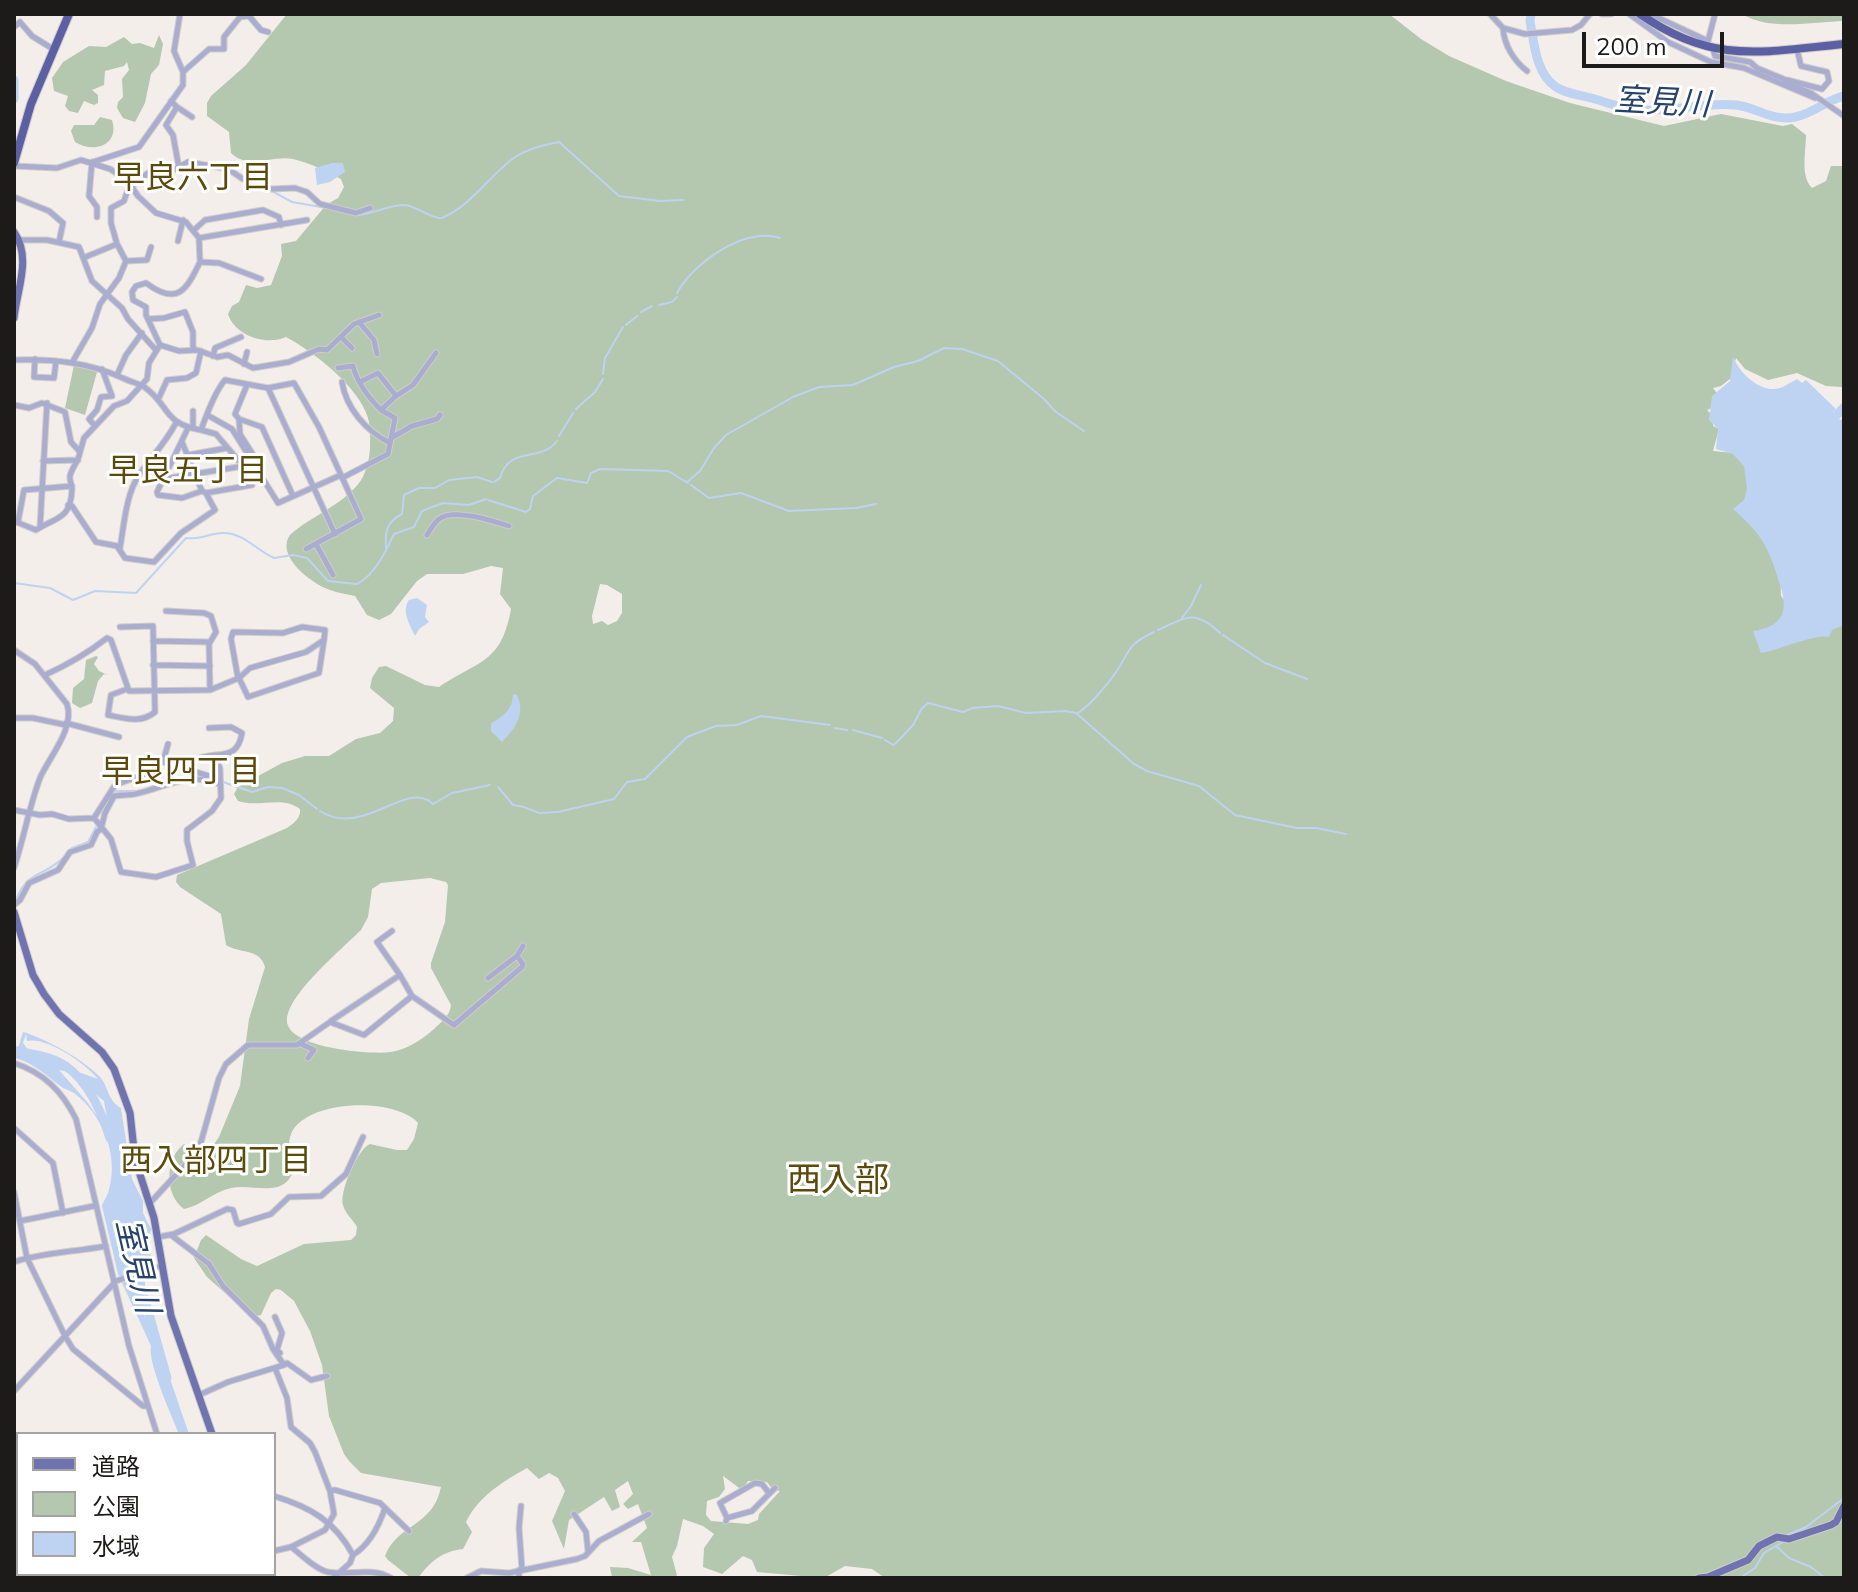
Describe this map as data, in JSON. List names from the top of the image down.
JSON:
{
  "districts": [
    "早良六丁目",
    "早良五丁目",
    "早良四丁目",
    "西入部四丁目",
    "西入部"
  ],
  "water": ["室見川"],
  "legend": ["道路", "公園", "水域"],
  "scale_bar": "200 m"
}
